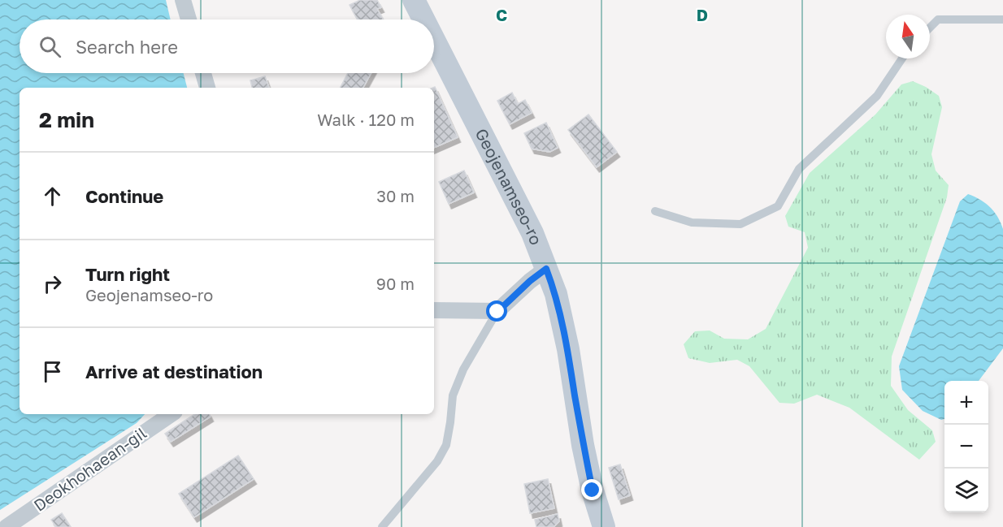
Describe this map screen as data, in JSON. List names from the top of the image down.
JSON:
{
  "streets": {
    "main road": ["Geojenamseo-ro"],
    "street": ["Deokhohaean-gil"]
  },
  "north": "top",
  "page": {
    "search": "Search here",
    "heading": ["2 min", "Walk · 120 m"],
    "list": [
      ["Continue", "30 m"],
      ["Turn right", "Geojenamseo-ro", "90 m"],
      "Arrive at destination"
    ],
    "map_buttons": ["+", "−"]
  },
  "grid": {
    "columns": ["C", "D"]
  }
}
